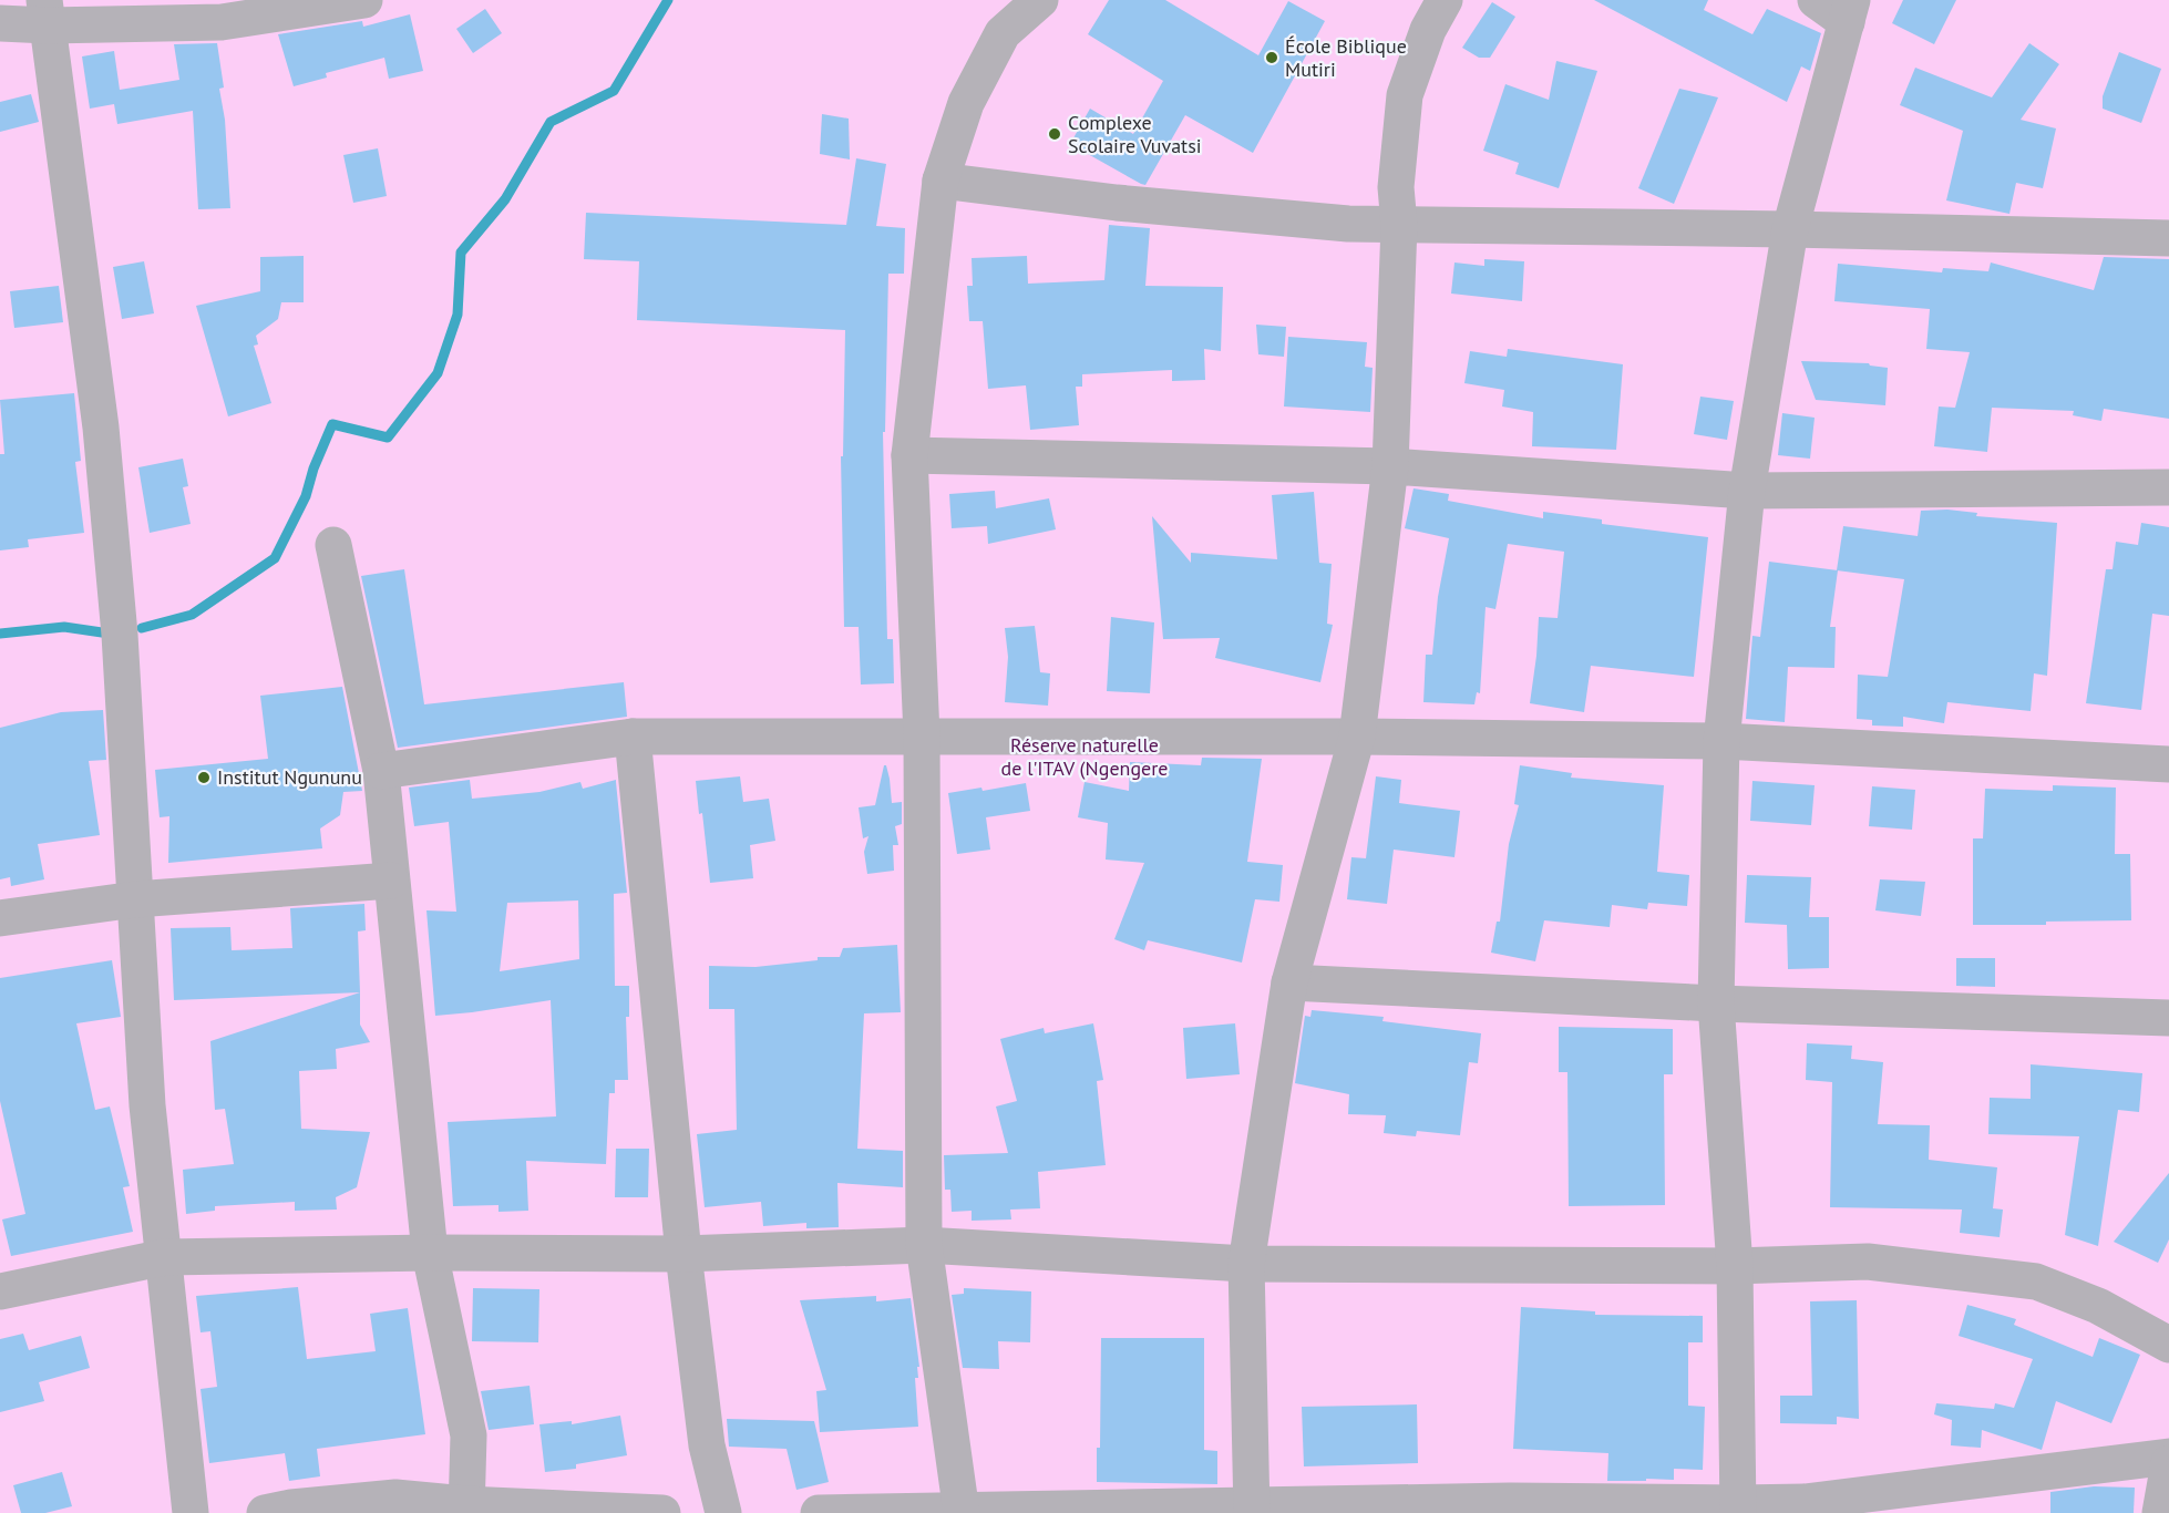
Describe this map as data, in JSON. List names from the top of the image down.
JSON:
{
  "parks": ["Réserve naturelle de l'ITAV (Ngengere"],
  "places": ["École Biblique Mutiri", "Complexe Scolaire Vuvatsi", "Institut Ngununu"]
}
